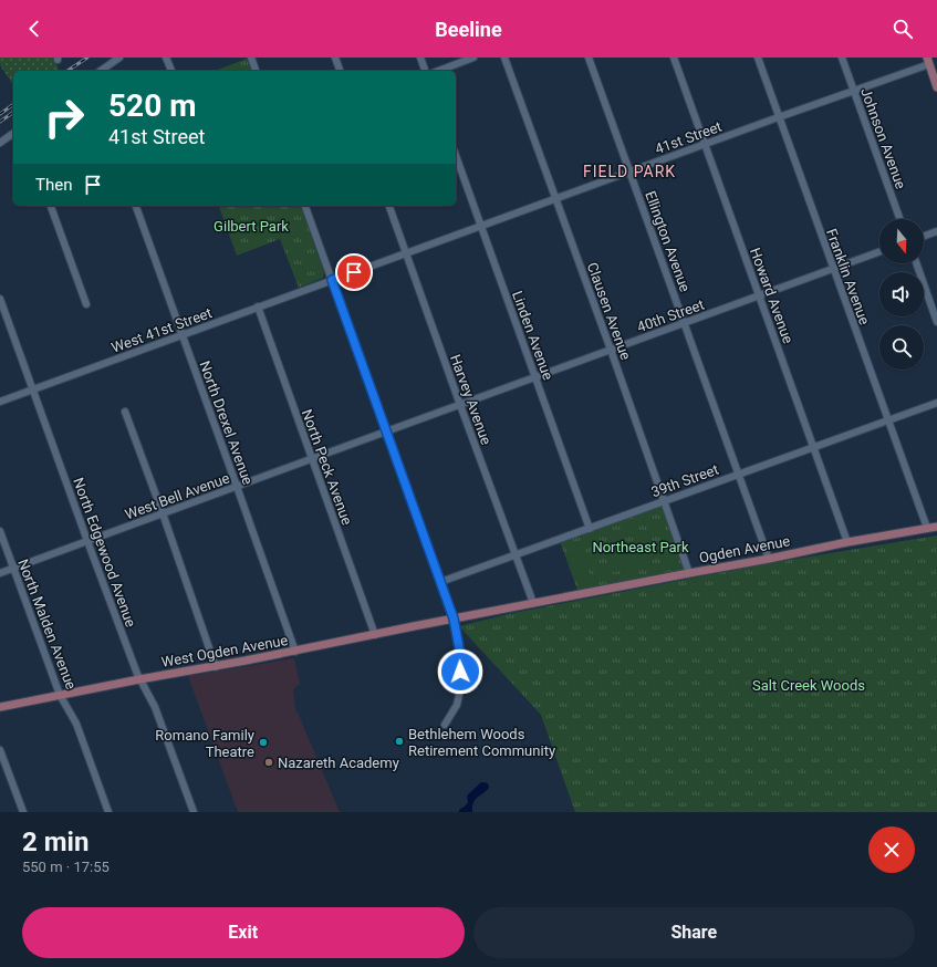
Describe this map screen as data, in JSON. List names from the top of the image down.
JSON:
{
  "streets": {
    "main road": ["Ogden Avenue", "West Ogden Avenue"],
    "street": [
      "41st Street",
      "Johnson Avenue",
      "Ellington Avenue",
      "Franklin Avenue",
      "Howard Avenue",
      "Clausen Avenue",
      "40th Street",
      "West 41st Street",
      "Linden Avenue",
      "Harvey Avenue",
      "North Drexel Avenue",
      "North Peck Avenue",
      "39th Street",
      "West Bell Avenue",
      "North Edgewood Avenue",
      "North Malden Avenue"
    ]
  },
  "crossings": [
    ["41st Street", "Johnson Avenue"],
    ["41st Street", "Ellington Avenue"],
    ["41st Street", "Franklin Avenue"],
    ["41st Street", "Howard Avenue"],
    ["41st Street", "Clausen Avenue"],
    ["41st Street", "West 41st Street"],
    ["41st Street", "Linden Avenue"],
    ["41st Street", "Harvey Avenue"],
    ["Ellington Avenue", "40th Street"],
    ["Ellington Avenue", "39th Street"],
    ["Ellington Avenue", "Ogden Avenue"],
    ["Franklin Avenue", "40th Street"],
    ["Franklin Avenue", "39th Street"],
    ["Franklin Avenue", "Ogden Avenue"],
    ["Howard Avenue", "40th Street"],
    ["Howard Avenue", "39th Street"],
    ["Howard Avenue", "Ogden Avenue"],
    ["Clausen Avenue", "40th Street"],
    ["Clausen Avenue", "39th Street"],
    ["Clausen Avenue", "Ogden Avenue"],
    ["40th Street", "Linden Avenue"],
    ["40th Street", "Harvey Avenue"],
    ["40th Street", "West Bell Avenue"],
    ["West 41st Street", "North Drexel Avenue"],
    ["West 41st Street", "North Peck Avenue"],
    ["West 41st Street", "North Edgewood Avenue"],
    ["Linden Avenue", "39th Street"],
    ["Harvey Avenue", "39th Street"],
    ["Harvey Avenue", "Ogden Avenue"],
    ["North Drexel Avenue", "West Bell Avenue"],
    ["North Drexel Avenue", "West Ogden Avenue"],
    ["North Peck Avenue", "West Bell Avenue"],
    ["North Peck Avenue", "West Ogden Avenue"],
    ["West Bell Avenue", "North Edgewood Avenue"],
    ["West Bell Avenue", "North Malden Avenue"],
    ["Ogden Avenue", "West Ogden Avenue"],
    ["North Edgewood Avenue", "West Ogden Avenue"],
    ["North Malden Avenue", "West Ogden Avenue"]
  ],
  "districts": ["FIELD PARK"],
  "parks": ["Gilbert Park", "Northeast Park", "Salt Creek Woods"],
  "places": ["Bethlehem Woods Retirement Community", "Romano Family Theatre", "Nazareth Academy"],
  "north": "bottom",
  "page": {
    "header": "Beeline",
    "turn": ["520 m", "41st Street"],
    "then": "Then",
    "heading": ["2 min", "550 m · 17:55"],
    "buttons": ["Exit", "Share"]
  }
}
